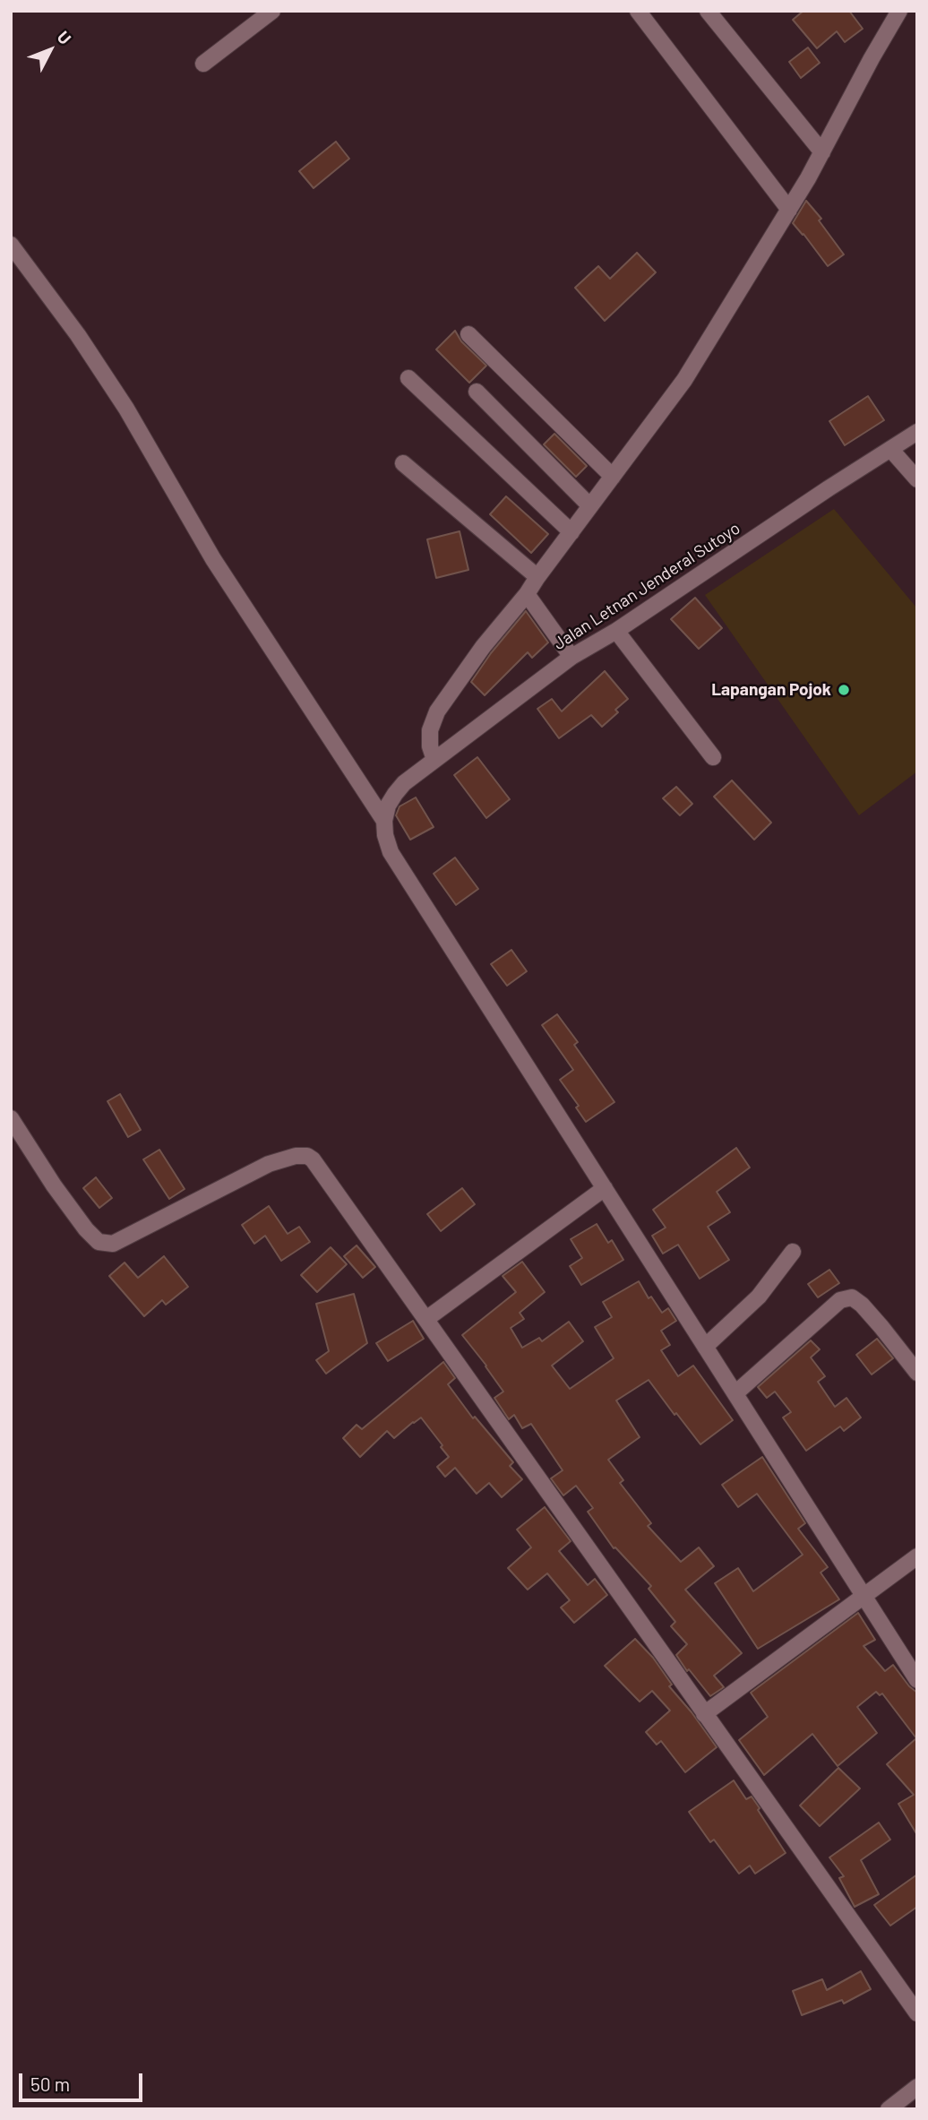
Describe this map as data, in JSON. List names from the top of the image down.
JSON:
{
  "streets": {
    "street": ["Jalan Letnan Jenderal Sutoyo"]
  },
  "places": ["Lapangan Pojok"],
  "scale_bar": "50 m",
  "north": "top right"
}
